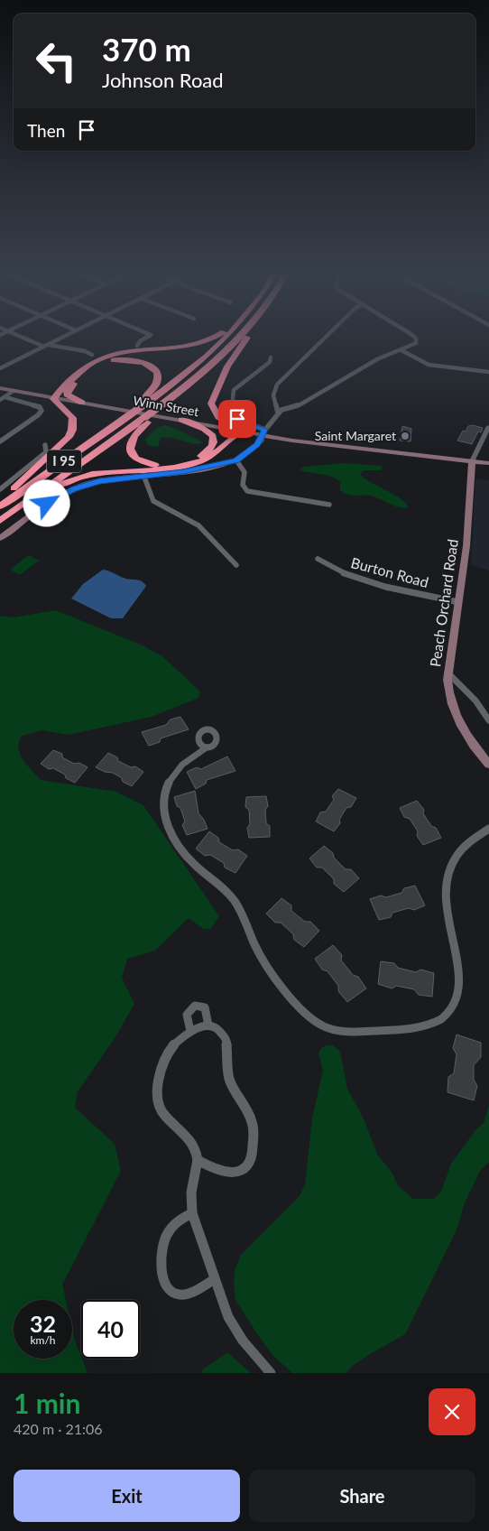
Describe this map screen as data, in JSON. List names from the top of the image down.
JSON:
{
  "streets": {
    "highway": ["I 95"],
    "street": ["Winn Street", "Burton Road", "Peach Orchard Road"]
  },
  "crossings": [
    ["Winn Street", "Peach Orchard Road"],
    ["Burton Road", "Peach Orchard Road"]
  ],
  "places": ["Saint Margaret"],
  "page": {
    "turn": ["370 m", "Johnson Road"],
    "then": "Then",
    "speed": "32 km/h",
    "limit": "40",
    "heading": ["1 min", "420 m · 21:06"],
    "buttons": ["Exit", "Share"]
  }
}
